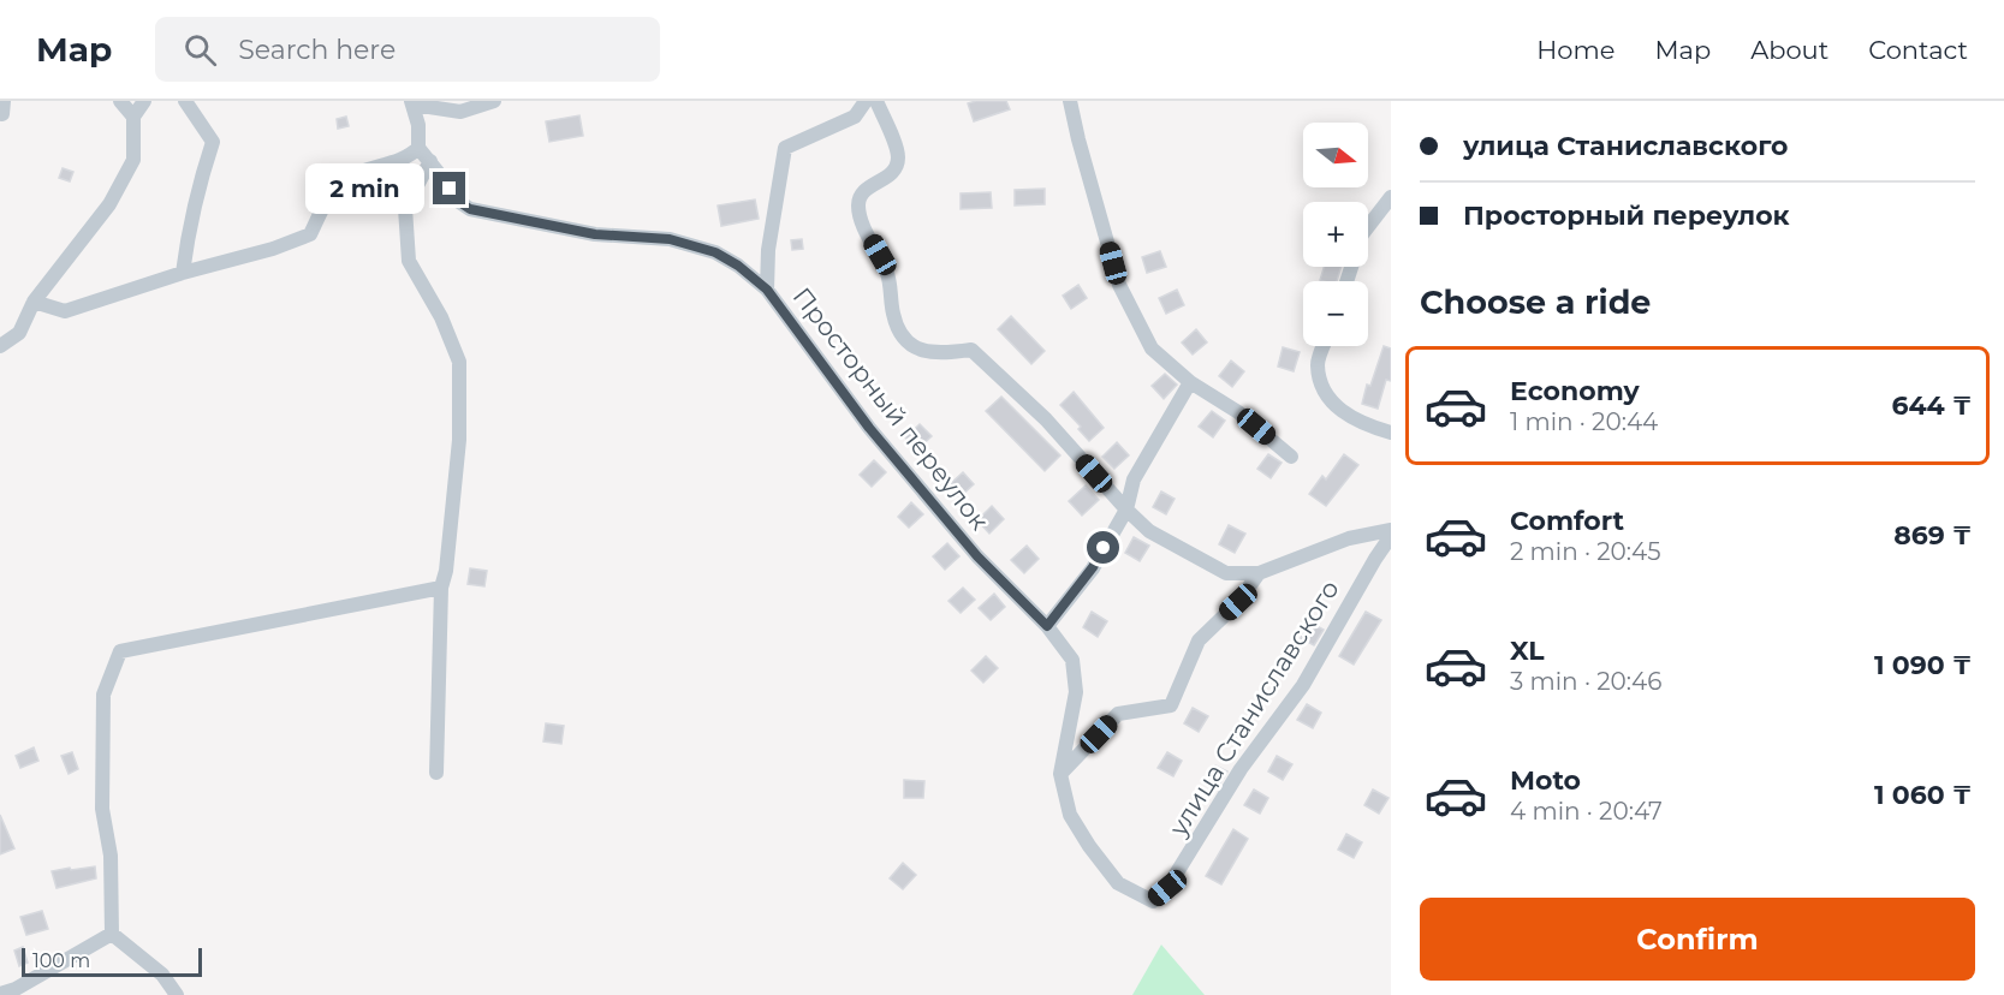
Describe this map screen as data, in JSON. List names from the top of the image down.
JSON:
{
  "streets": {
    "street": ["Просторный переулок", "улица Станиславского"]
  },
  "crossings": [
    ["Просторный переулок", "улица Станиславского"]
  ],
  "scale_bar": "100 m",
  "north": "right",
  "page": {
    "header": "Map",
    "search": "Search here",
    "nav": [
      "Home",
      "Map",
      "About",
      "Contact"
    ],
    "banner": ["улица Станиславского", "Просторный переулок"],
    "map_buttons": ["+", "−"],
    "bubble": "2 min",
    "heading": "Choose a ride",
    "list": [
      {
        "name": "Economy",
        "note": "1 min · 20:44",
        "value": "644 ₸"
      },
      {
        "name": "Comfort",
        "note": "2 min · 20:45",
        "value": "869 ₸"
      },
      {
        "name": "XL",
        "note": "3 min · 20:46",
        "value": "1 090 ₸"
      },
      {
        "name": "Moto",
        "note": "4 min · 20:47",
        "value": "1 060 ₸"
      }
    ],
    "buttons": "Confirm",
    "scale": "100 m"
  }
}
